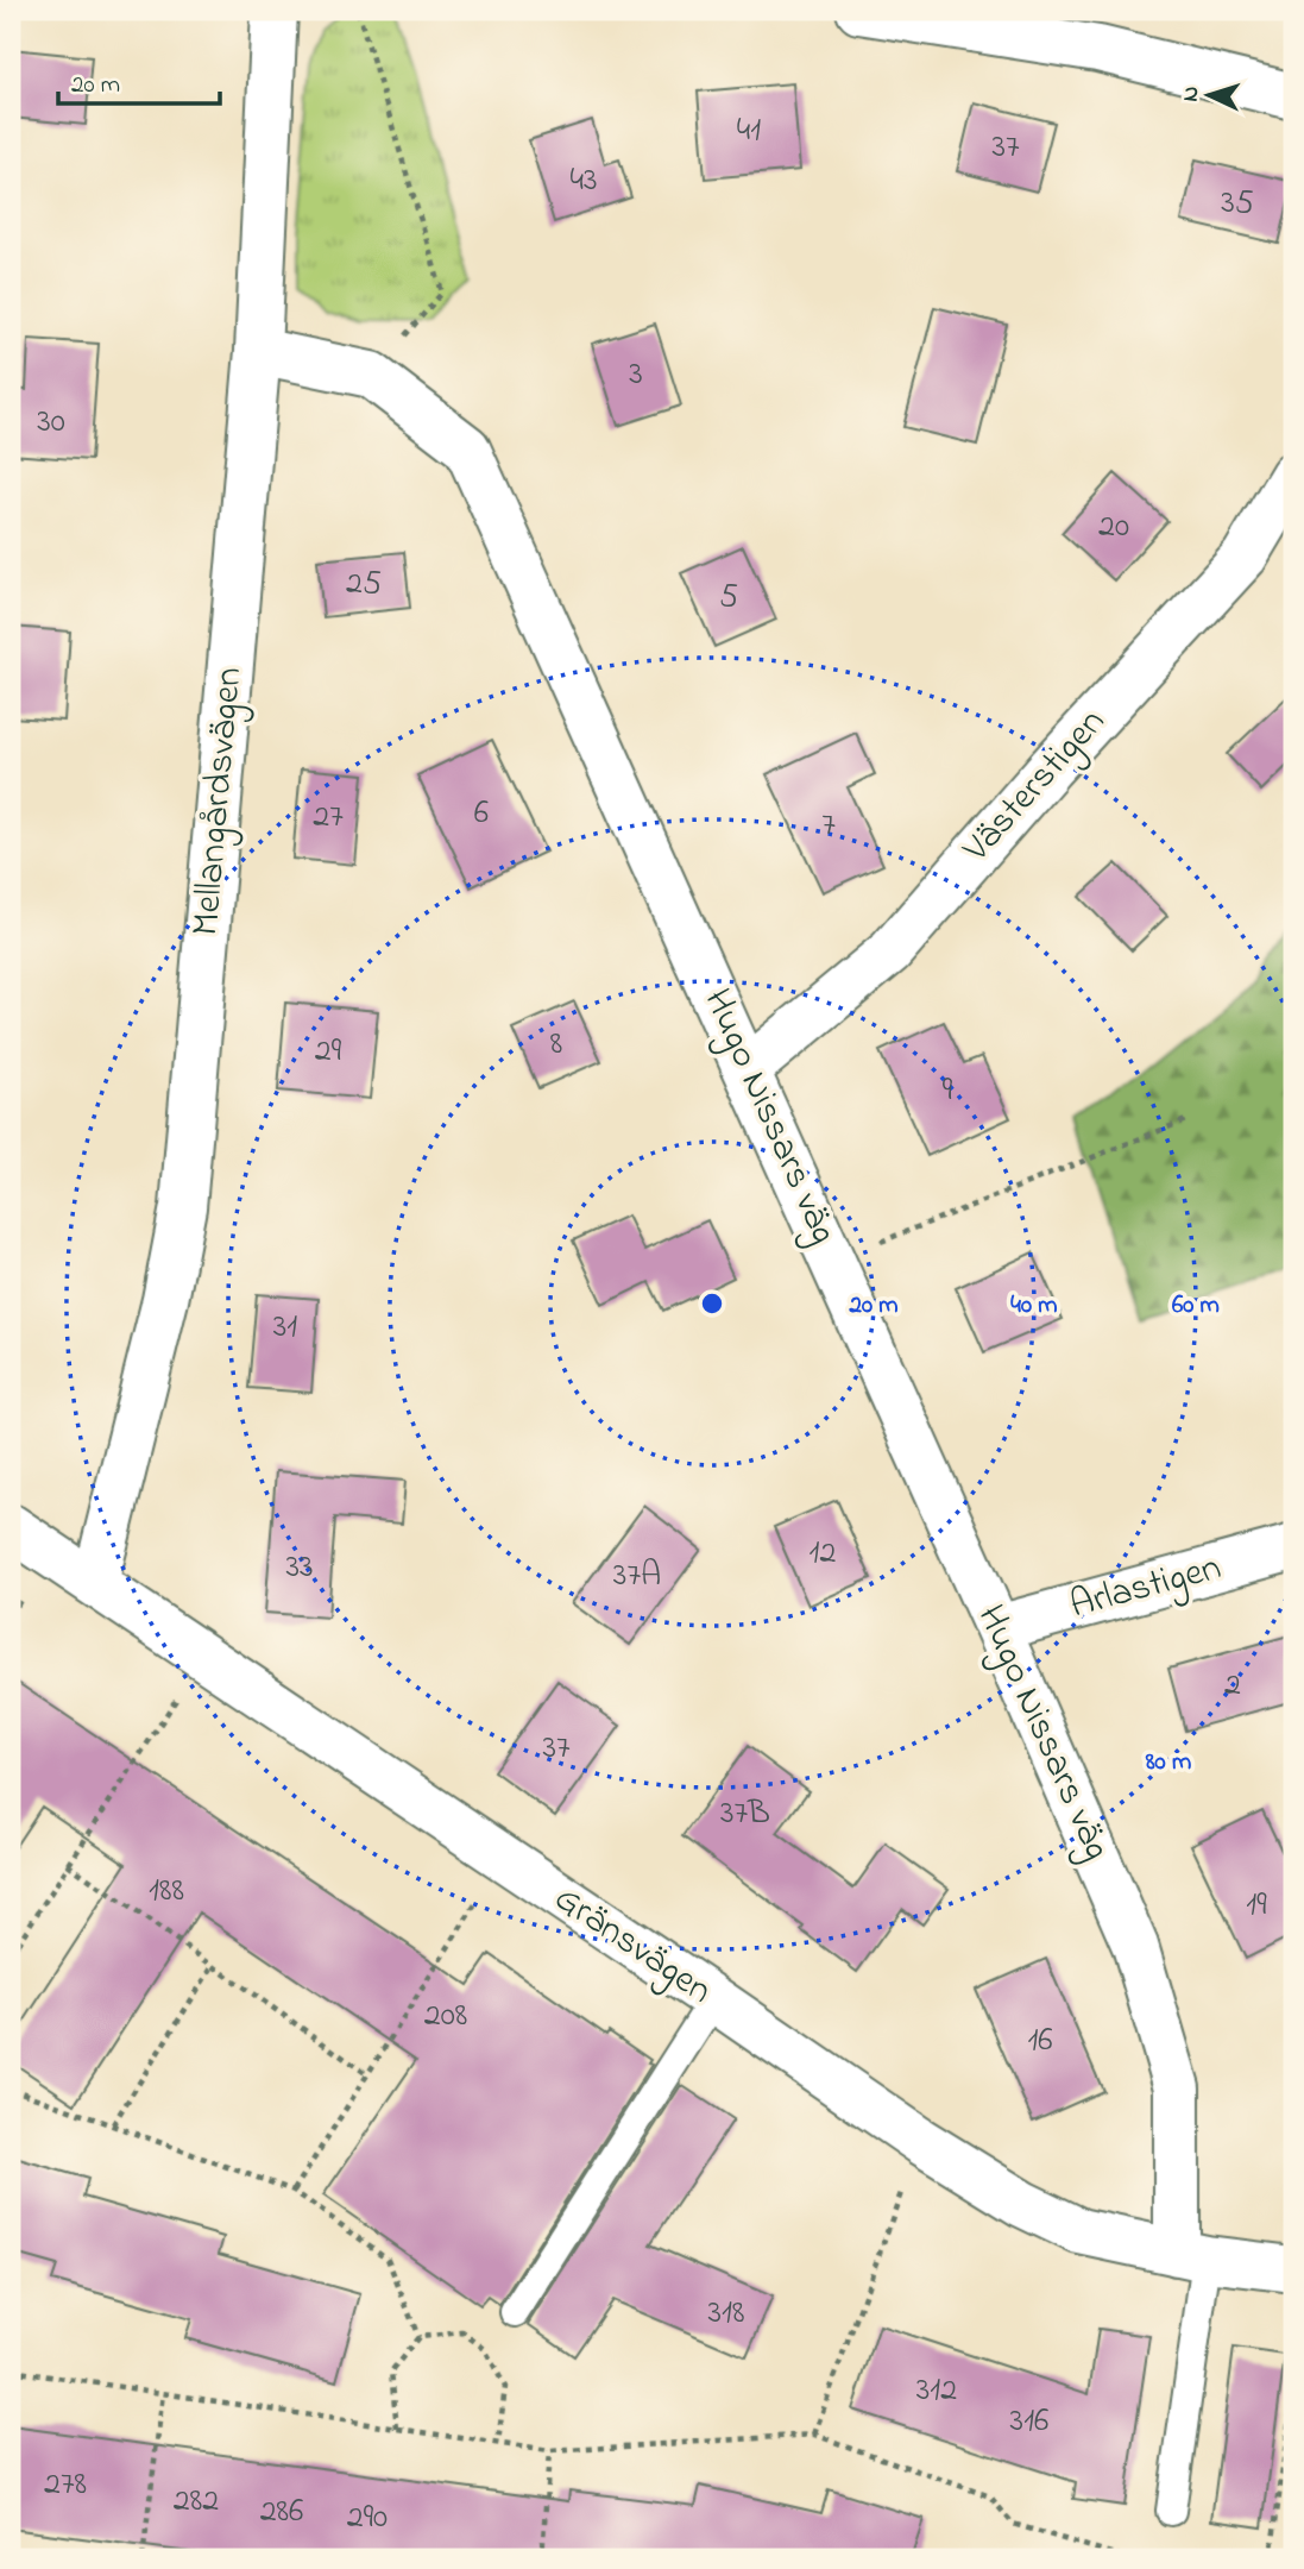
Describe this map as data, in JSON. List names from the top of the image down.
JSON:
{
  "streets": {
    "street": [
      "Västerstigen",
      "Mellangårdsvägen",
      "Hugo Nissars väg",
      "Arlastigen",
      "Gränsvägen"
    ]
  },
  "crossings": [
    ["Västerstigen", "Hugo Nissars väg"],
    ["Mellangårdsvägen", "Hugo Nissars väg"],
    ["Mellangårdsvägen", "Gränsvägen"],
    ["Hugo Nissars väg", "Arlastigen"],
    ["Hugo Nissars väg", "Gränsvägen"]
  ],
  "house_numbers": [
    "41",
    "37",
    "43",
    "35",
    "3",
    "30",
    "20",
    "25",
    "5",
    "6",
    "27",
    "7",
    "8",
    "29",
    "9",
    "31",
    "12",
    "33",
    "37A",
    "2",
    "37",
    "37B",
    "188",
    "19",
    "208",
    "16",
    "318",
    "312",
    "316",
    "278",
    "282",
    "286",
    "290"
  ],
  "scale_bar": "20 m",
  "north": "left",
  "rings": [
    "20 m",
    "40 m",
    "60 m",
    "80 m"
  ]
}
